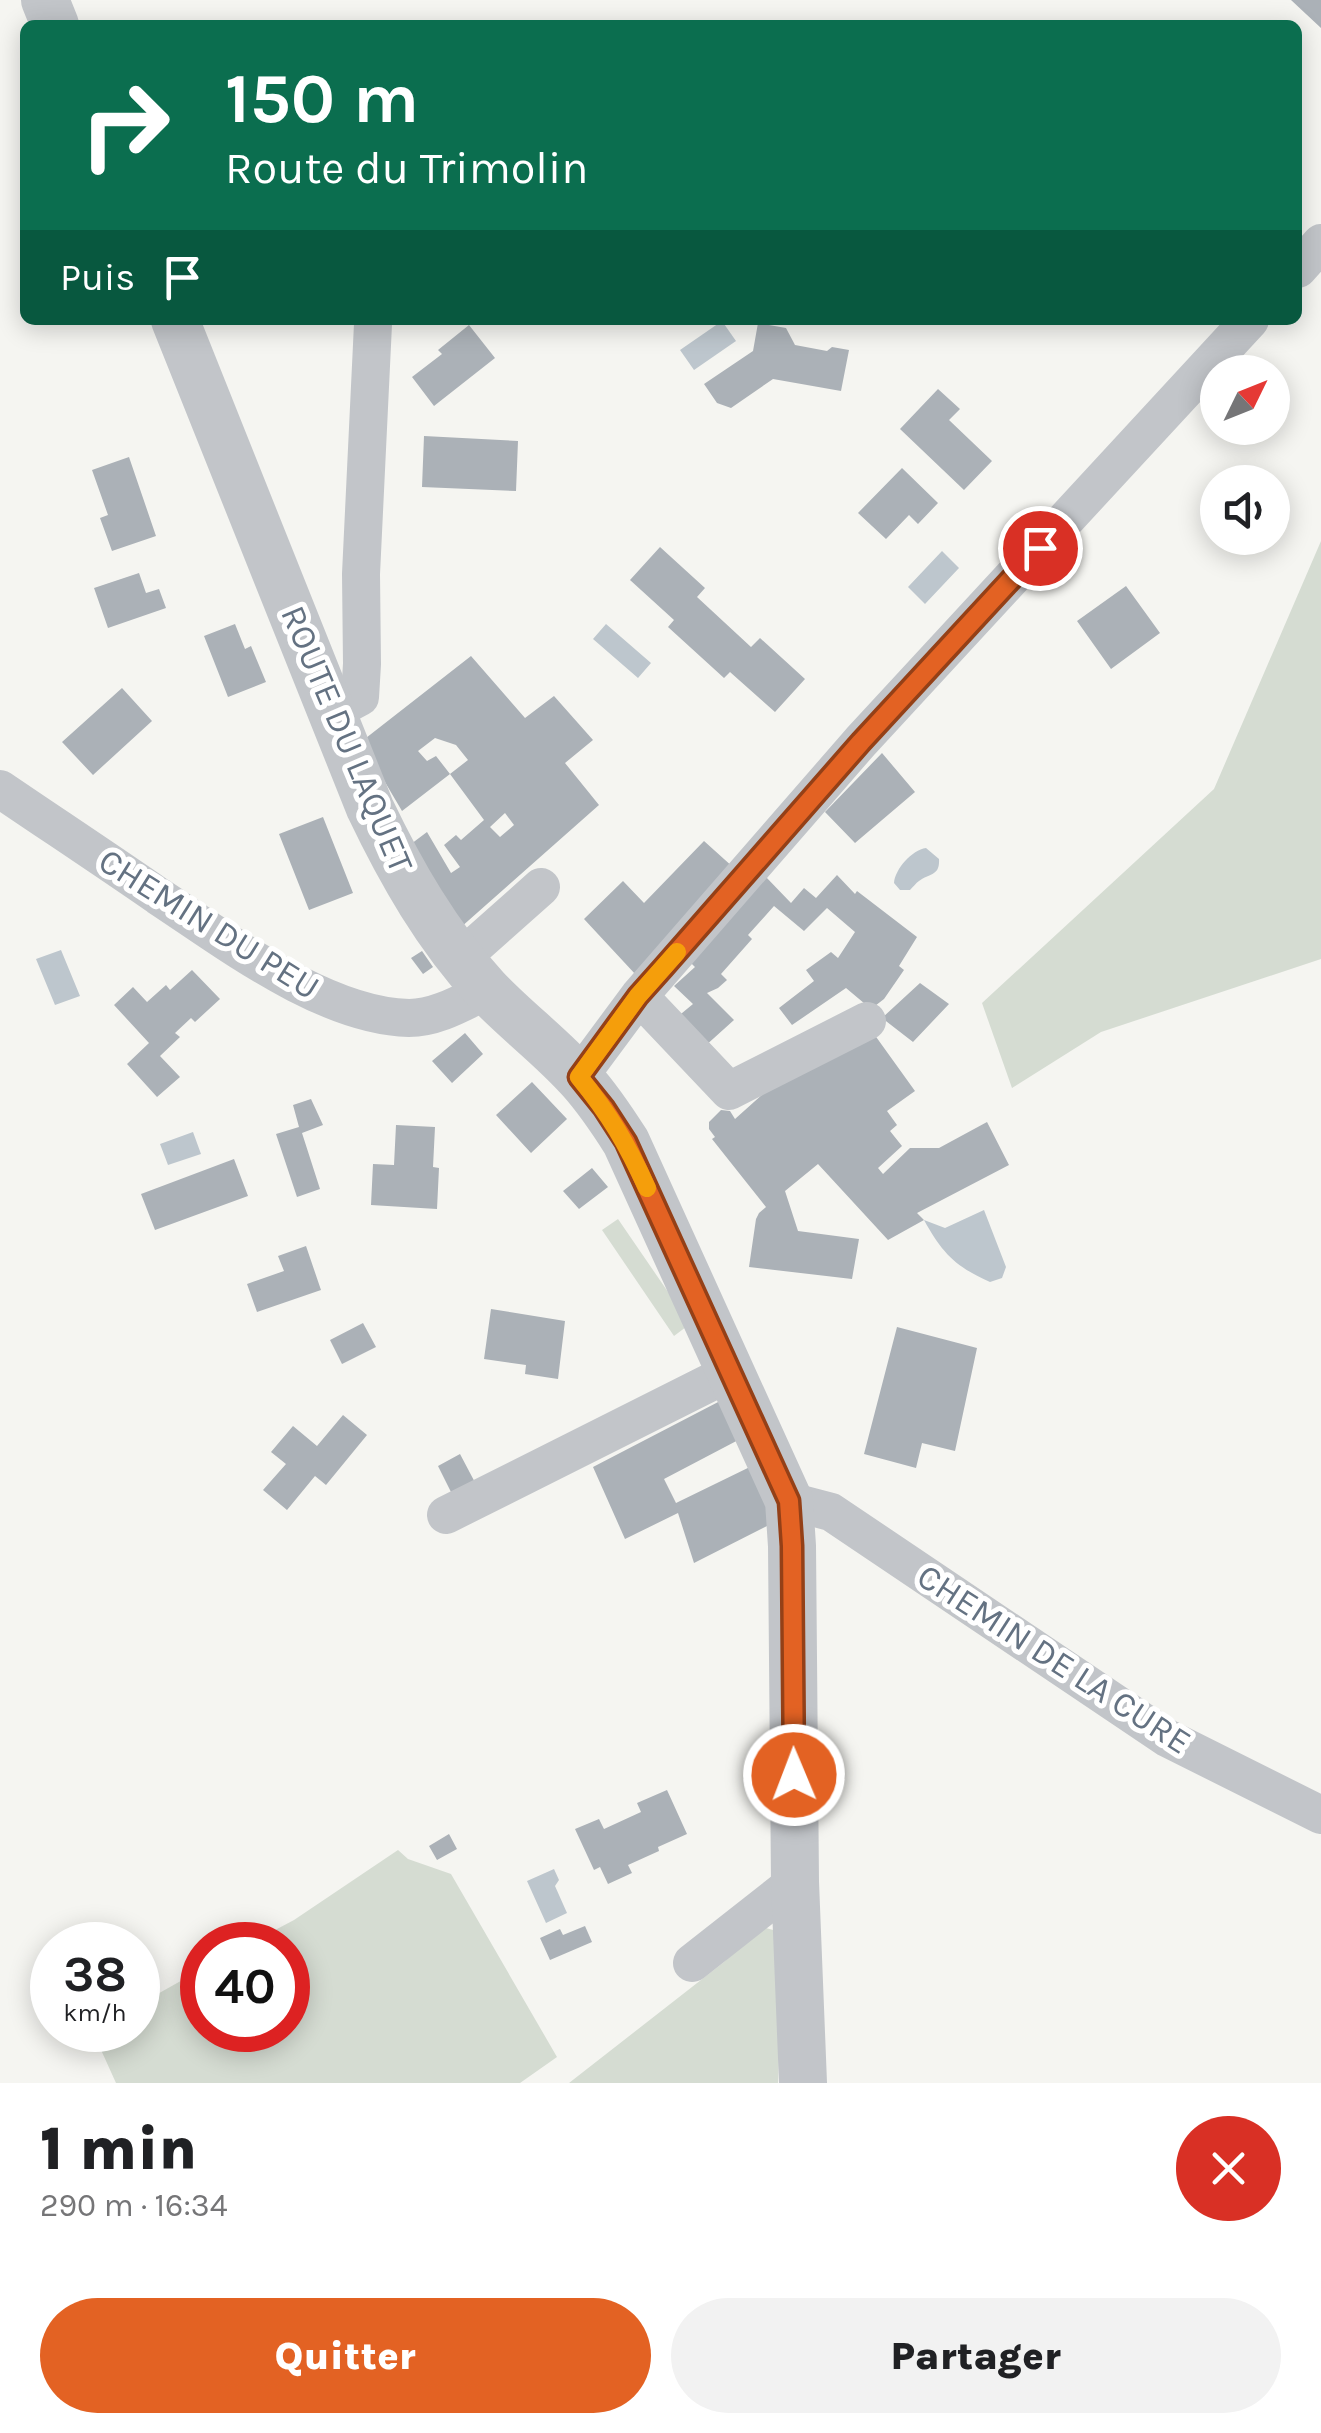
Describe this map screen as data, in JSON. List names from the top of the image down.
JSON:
{
  "streets": {
    "street": ["ROUTE DU LAQUET", "CHEMIN DU PEU", "CHEMIN DE LA CURE"]
  },
  "crossings": [
    ["ROUTE DU LAQUET", "CHEMIN DU PEU"],
    ["ROUTE DU LAQUET", "CHEMIN DE LA CURE"]
  ],
  "north": "top right",
  "page": {
    "turn": ["150 m", "Route du Trimolin"],
    "then": "Puis",
    "speed": "38 km/h",
    "limit": "40",
    "heading": ["1 min", "290 m · 16:34"],
    "buttons": ["Quitter", "Partager"]
  }
}
